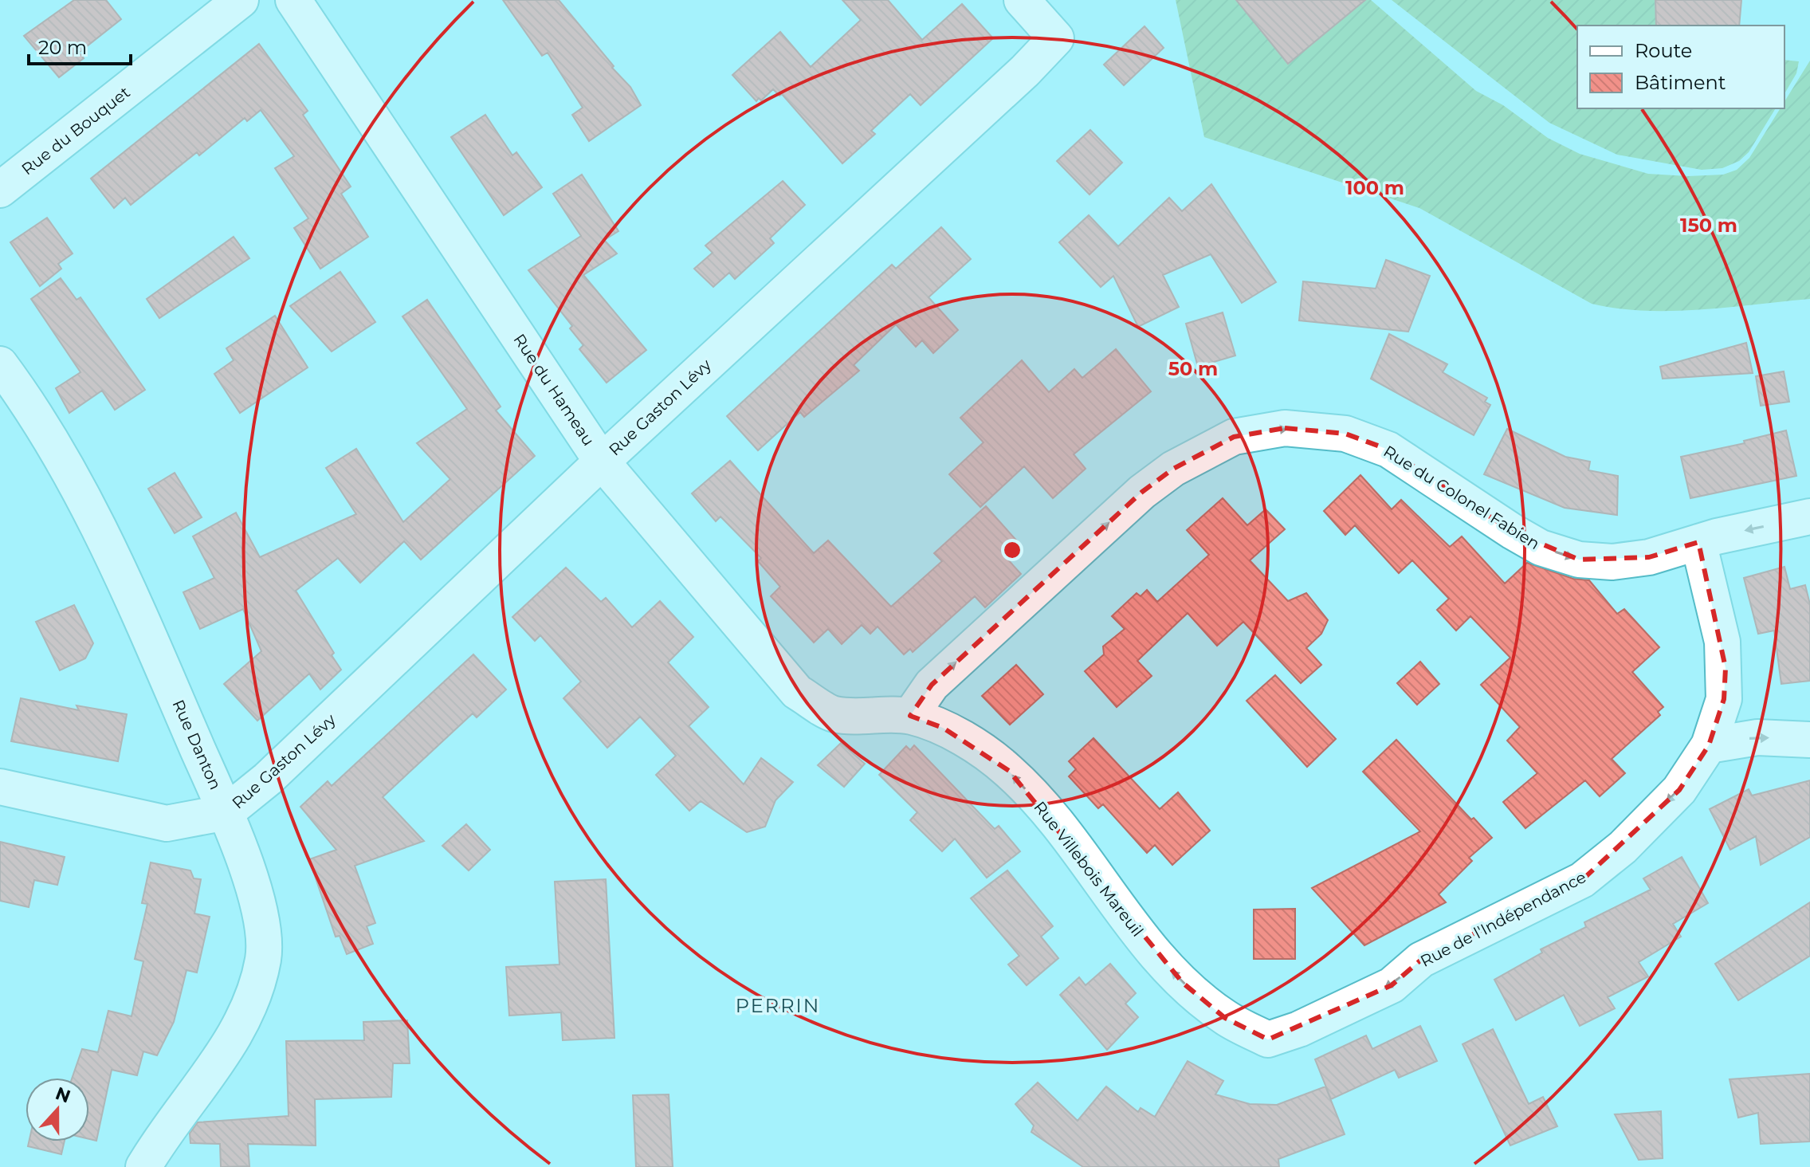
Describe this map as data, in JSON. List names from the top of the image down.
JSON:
{
  "streets": {
    "street": [
      "Rue du Bouquet",
      "Rue du Hameau",
      "Rue Gaston Lévy",
      "Rue du Colonel Fabien",
      "Rue Danton",
      "Rue Villebois Mareuil",
      "Rue de l'Indépendance"
    ]
  },
  "crossings": [
    ["Rue du Hameau", "Rue Gaston Lévy"],
    ["Rue du Hameau", "Rue du Colonel Fabien"],
    ["Rue du Hameau", "Rue Villebois Mareuil"],
    ["Rue Gaston Lévy", "Rue Danton"],
    ["Rue du Colonel Fabien", "Rue Villebois Mareuil"],
    ["Rue Villebois Mareuil", "Rue de l'Indépendance"]
  ],
  "one_way": ["Rue Villebois Mareuil", "Rue de l'Indépendance"],
  "districts": ["PERRIN"],
  "legend": ["Route", "Bâtiment"],
  "scale_bar": "20 m",
  "north": "top",
  "rings": ["100 m", "150 m", "50 m"]
}
